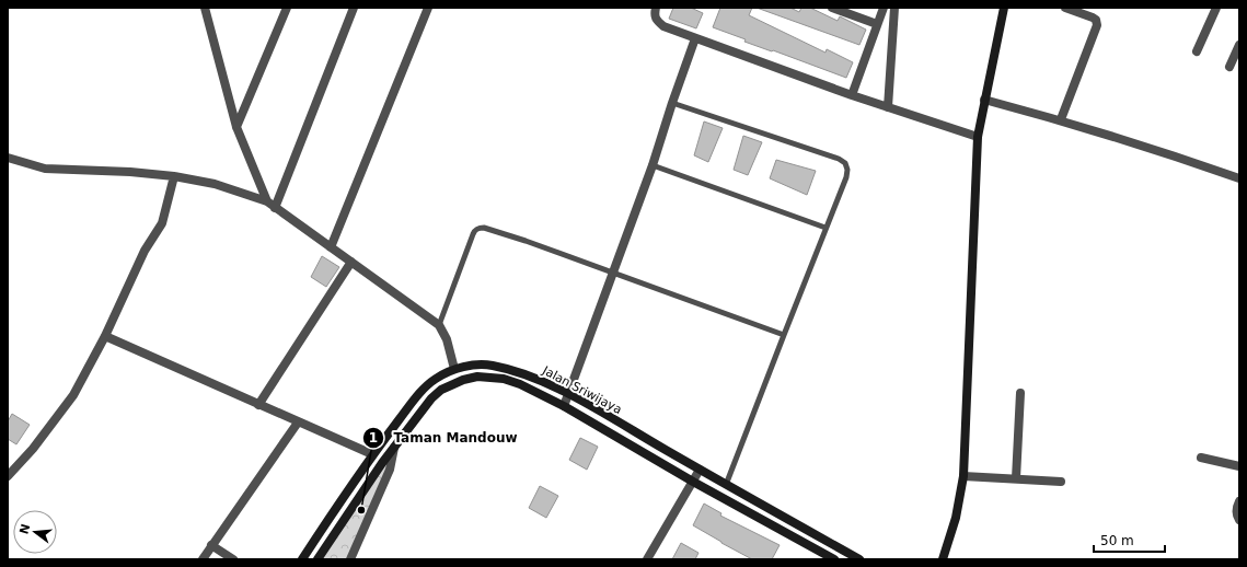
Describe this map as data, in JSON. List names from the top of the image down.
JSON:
{
  "streets": {
    "main road": ["Jalan Sriwijaya"]
  },
  "places": ["Taman Mandouw"],
  "scale_bar": "50 m",
  "north": "left"
}
